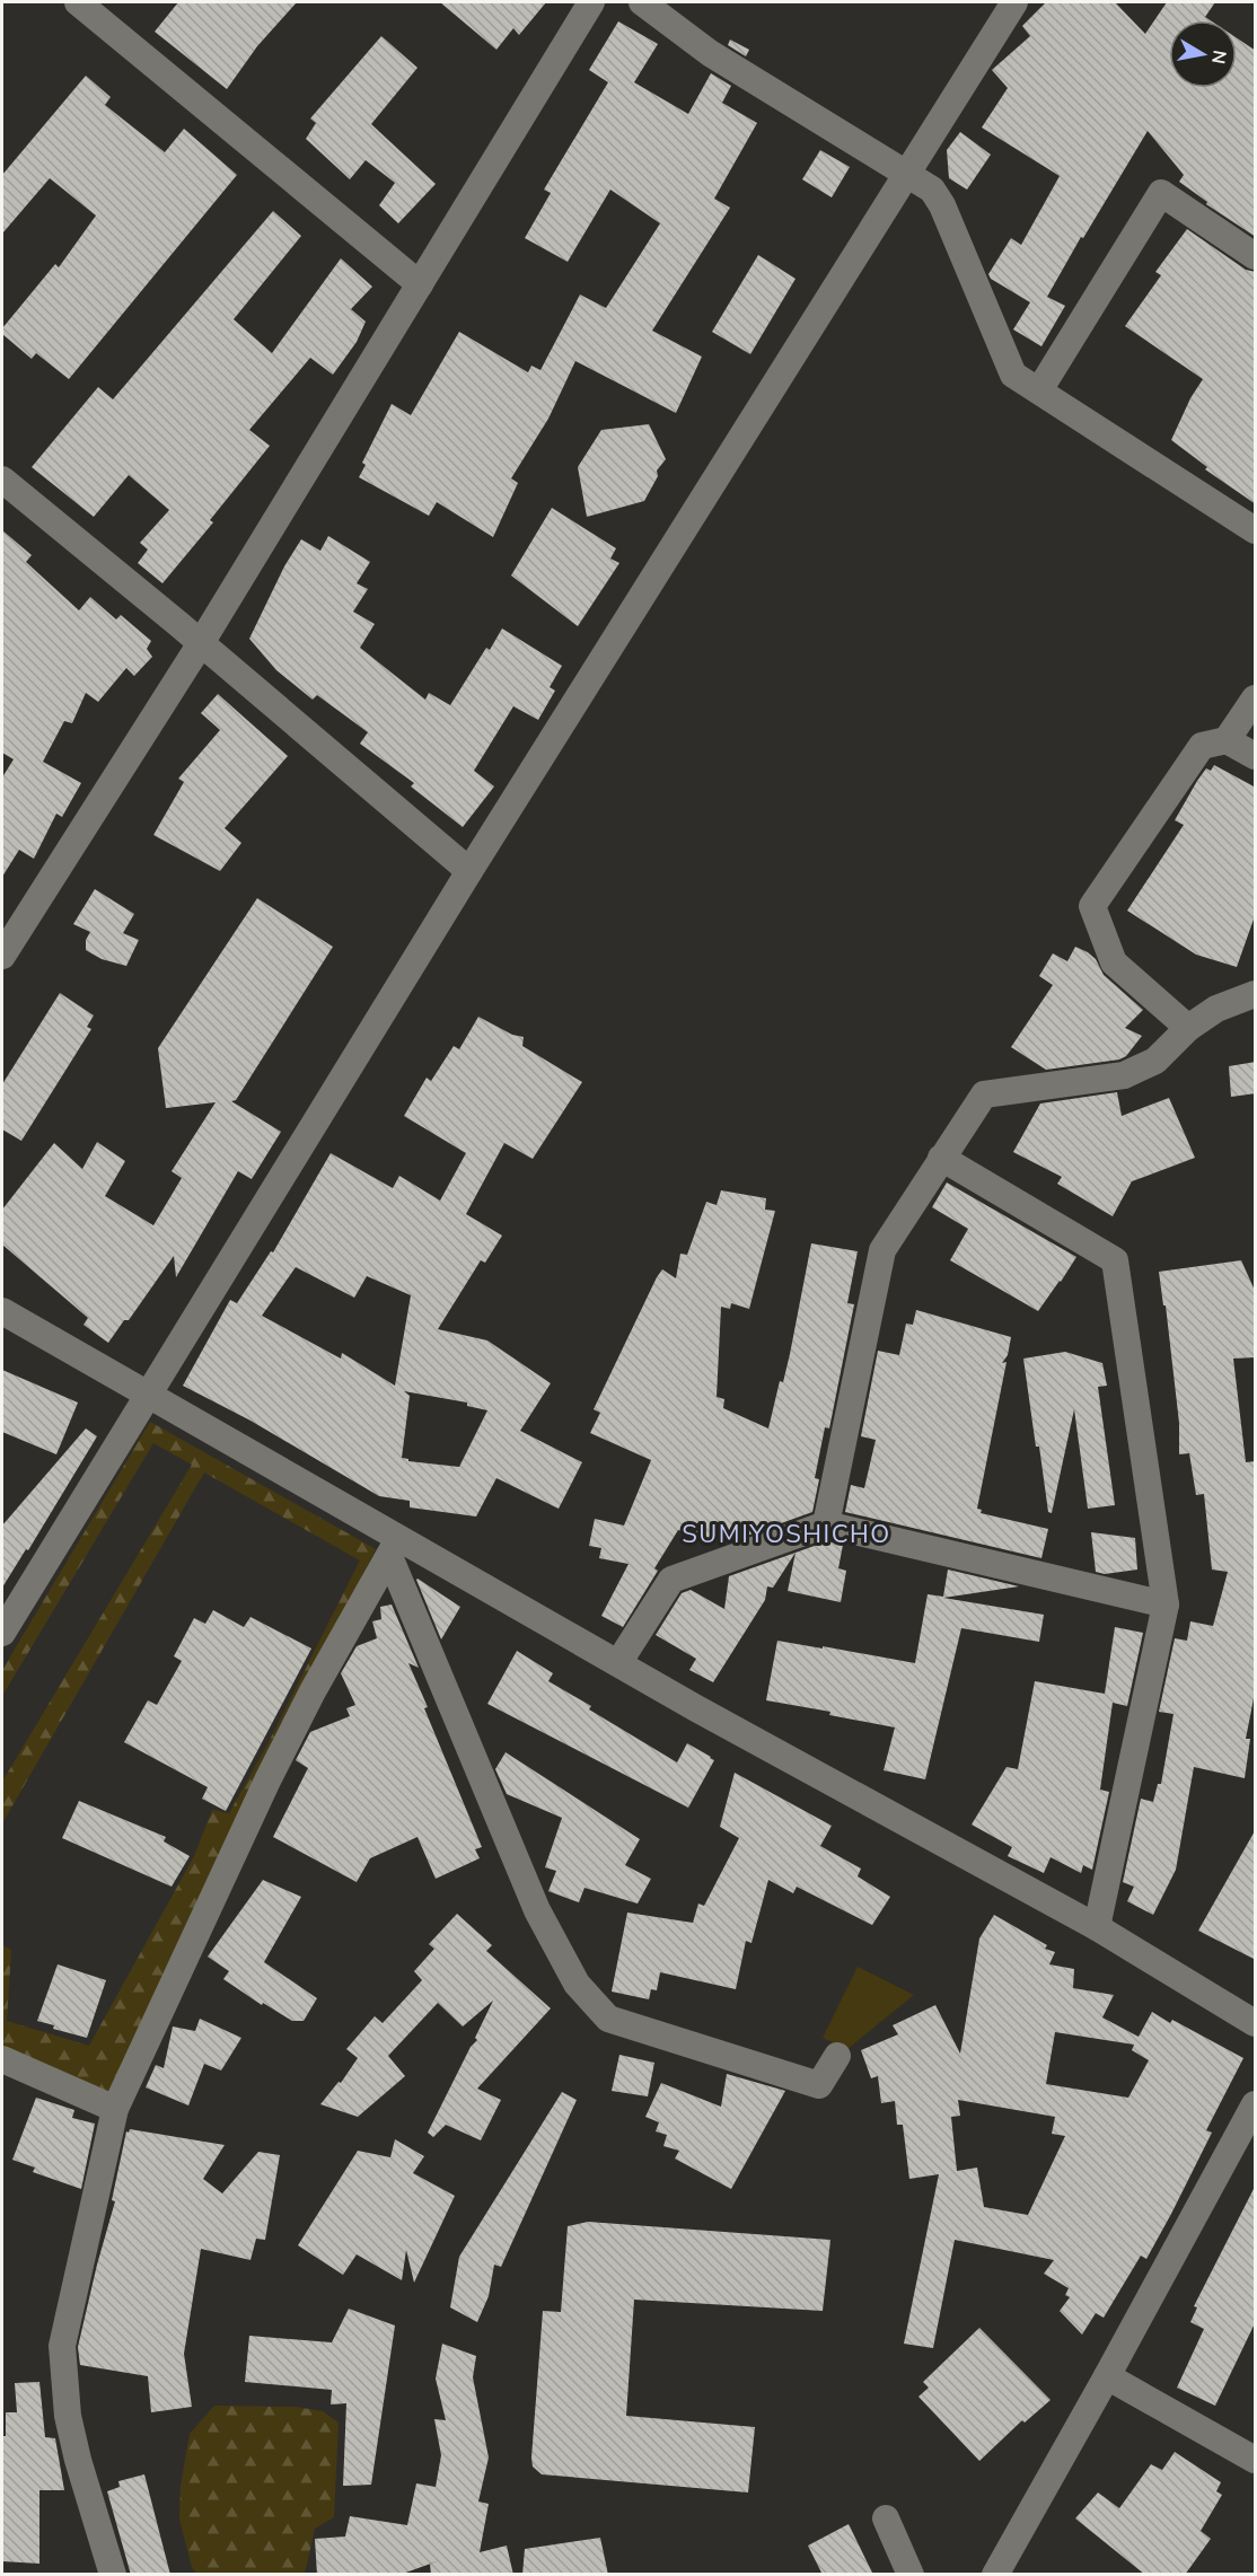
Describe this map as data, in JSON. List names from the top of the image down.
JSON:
{
  "districts": ["SUMIYOSHICHO"],
  "north": "right"
}
